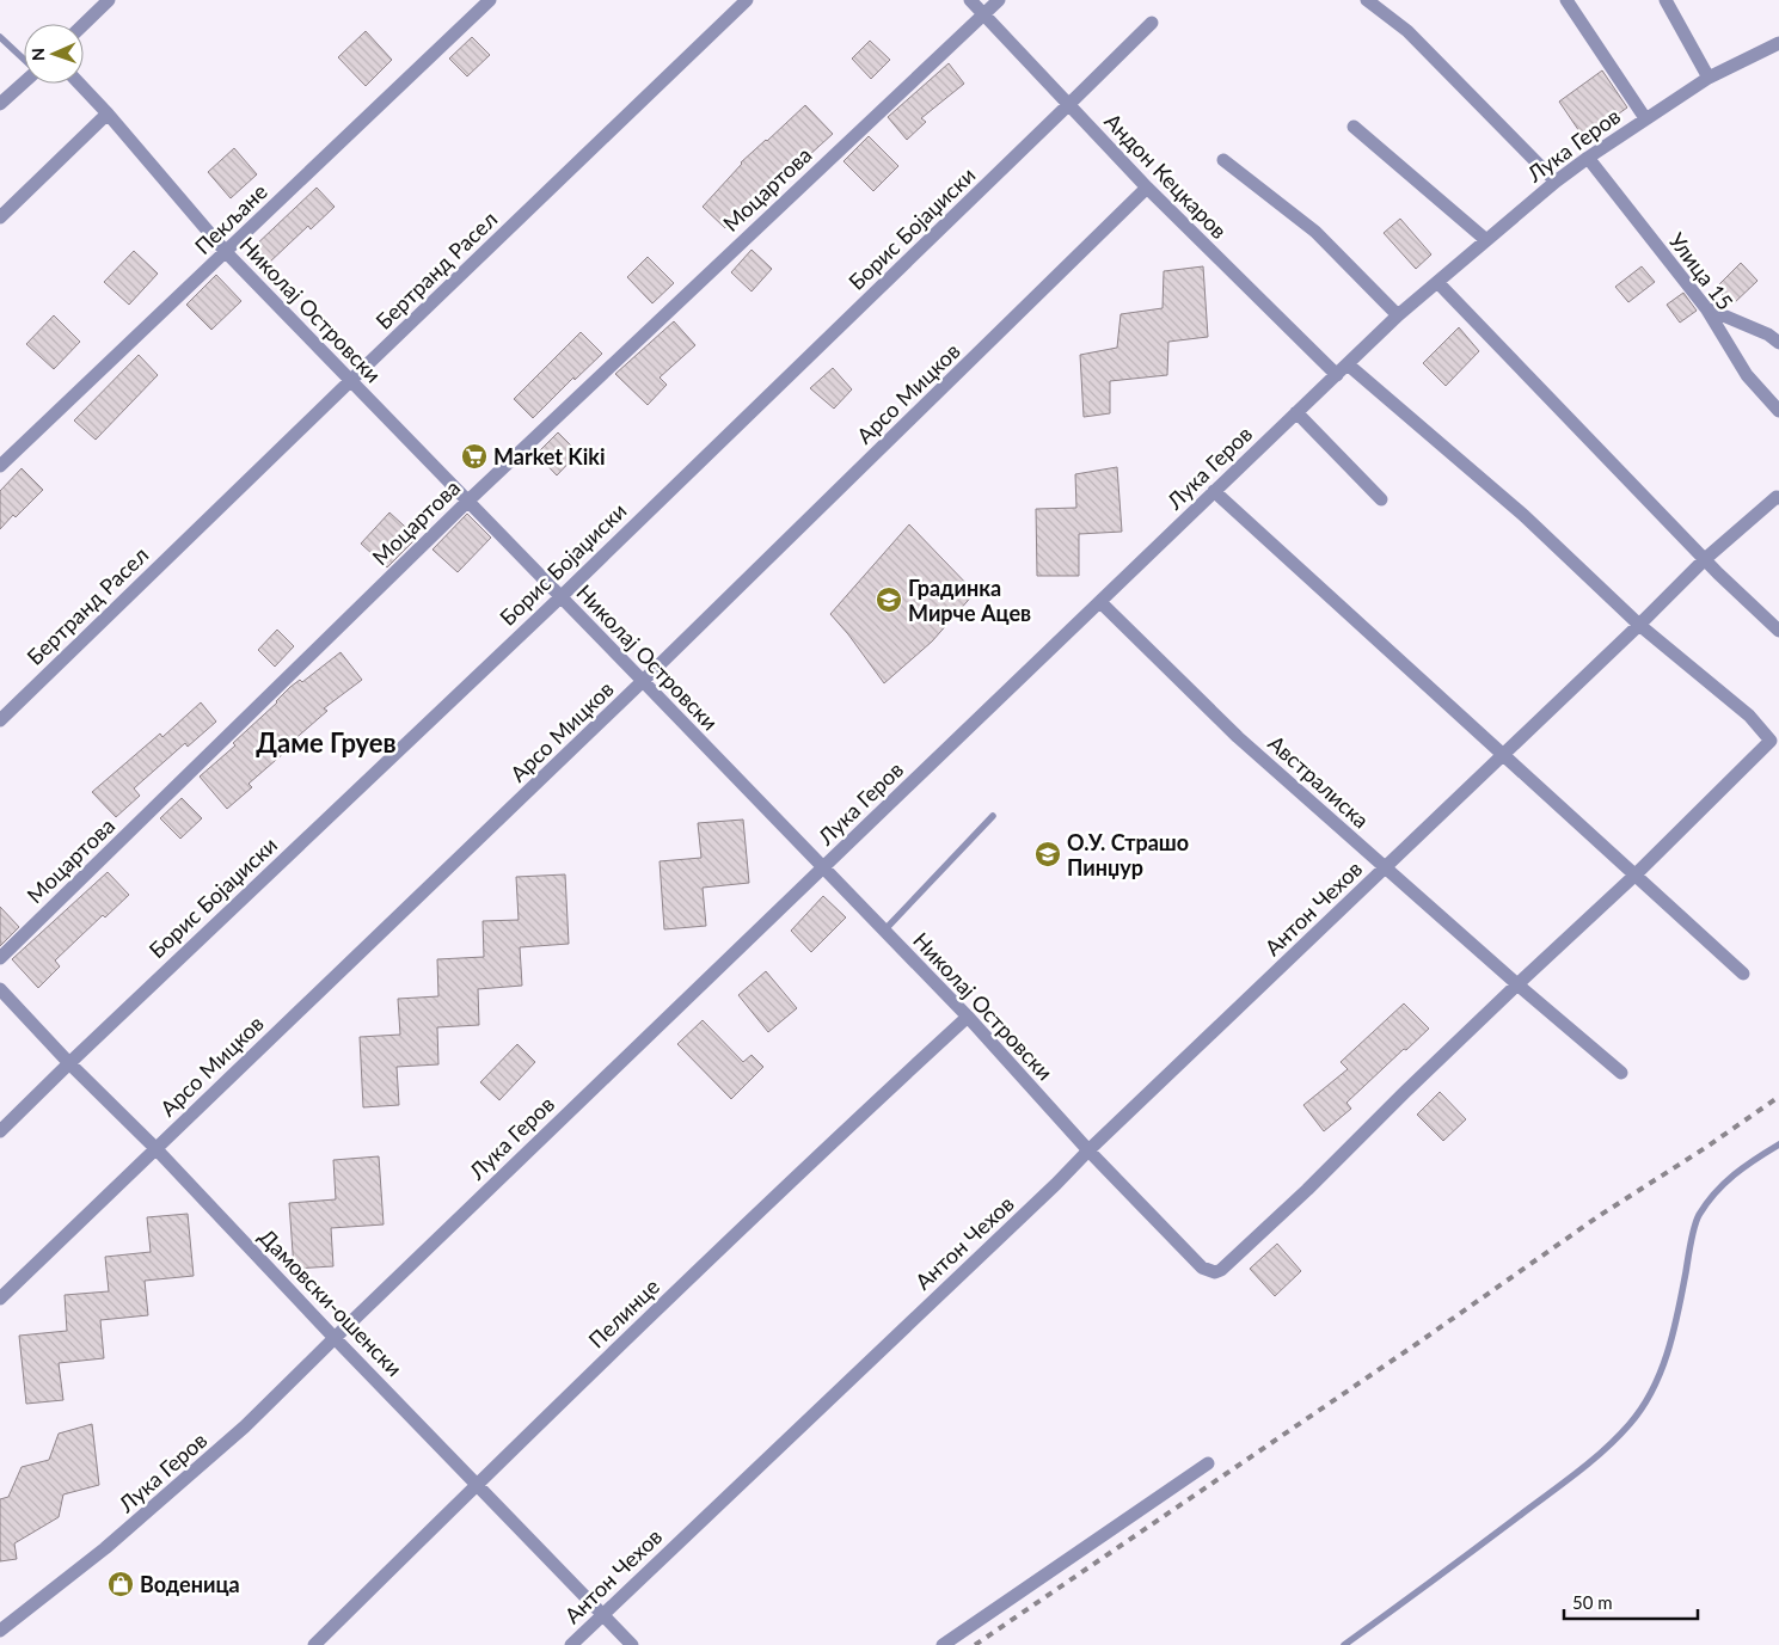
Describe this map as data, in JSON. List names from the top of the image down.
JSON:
{
  "streets": {
    "street": [
      "Лука Геров",
      "Андон Кецкаров",
      "Моцартова",
      "Пекљане",
      "Борис Бојаџиски",
      "Бертранд Расел",
      "Улица 15",
      "Николај Островски",
      "Арсо Мицков",
      "Австралиска",
      "Антон Чехов",
      "Дамовски-ошенски",
      "Пелинце"
    ]
  },
  "crossings": [
    ["Лука Геров", "Андон Кецкаров"],
    ["Лука Геров", "Улица 15"],
    ["Лука Геров", "Николај Островски"],
    ["Лука Геров", "Австралиска"],
    ["Лука Геров", "Дамовски-ошенски"],
    ["Андон Кецкаров", "Моцартова"],
    ["Андон Кецкаров", "Борис Бојаџиски"],
    ["Андон Кецкаров", "Арсо Мицков"],
    ["Моцартова", "Николај Островски"],
    ["Пекљане", "Николај Островски"],
    ["Борис Бојаџиски", "Николај Островски"],
    ["Борис Бојаџиски", "Дамовски-ошенски"],
    ["Бертранд Расел", "Николај Островски"],
    ["Николај Островски", "Арсо Мицков"],
    ["Николај Островски", "Австралиска"],
    ["Николај Островски", "Антон Чехов"],
    ["Николај Островски", "Пелинце"],
    ["Арсо Мицков", "Дамовски-ошенски"],
    ["Австралиска", "Антон Чехов"],
    ["Антон Чехов", "Дамовски-ошенски"],
    ["Дамовски-ошенски", "Пелинце"]
  ],
  "districts": ["Даме Груев"],
  "places": {
    "supermarket": ["Market Kiki"],
    "school or university": ["Градинка Мирче Ацев", "О.У. Страшо Пинџур"],
    "shop": ["Воденица"]
  },
  "scale_bar": "50 m",
  "north": "left"
}
